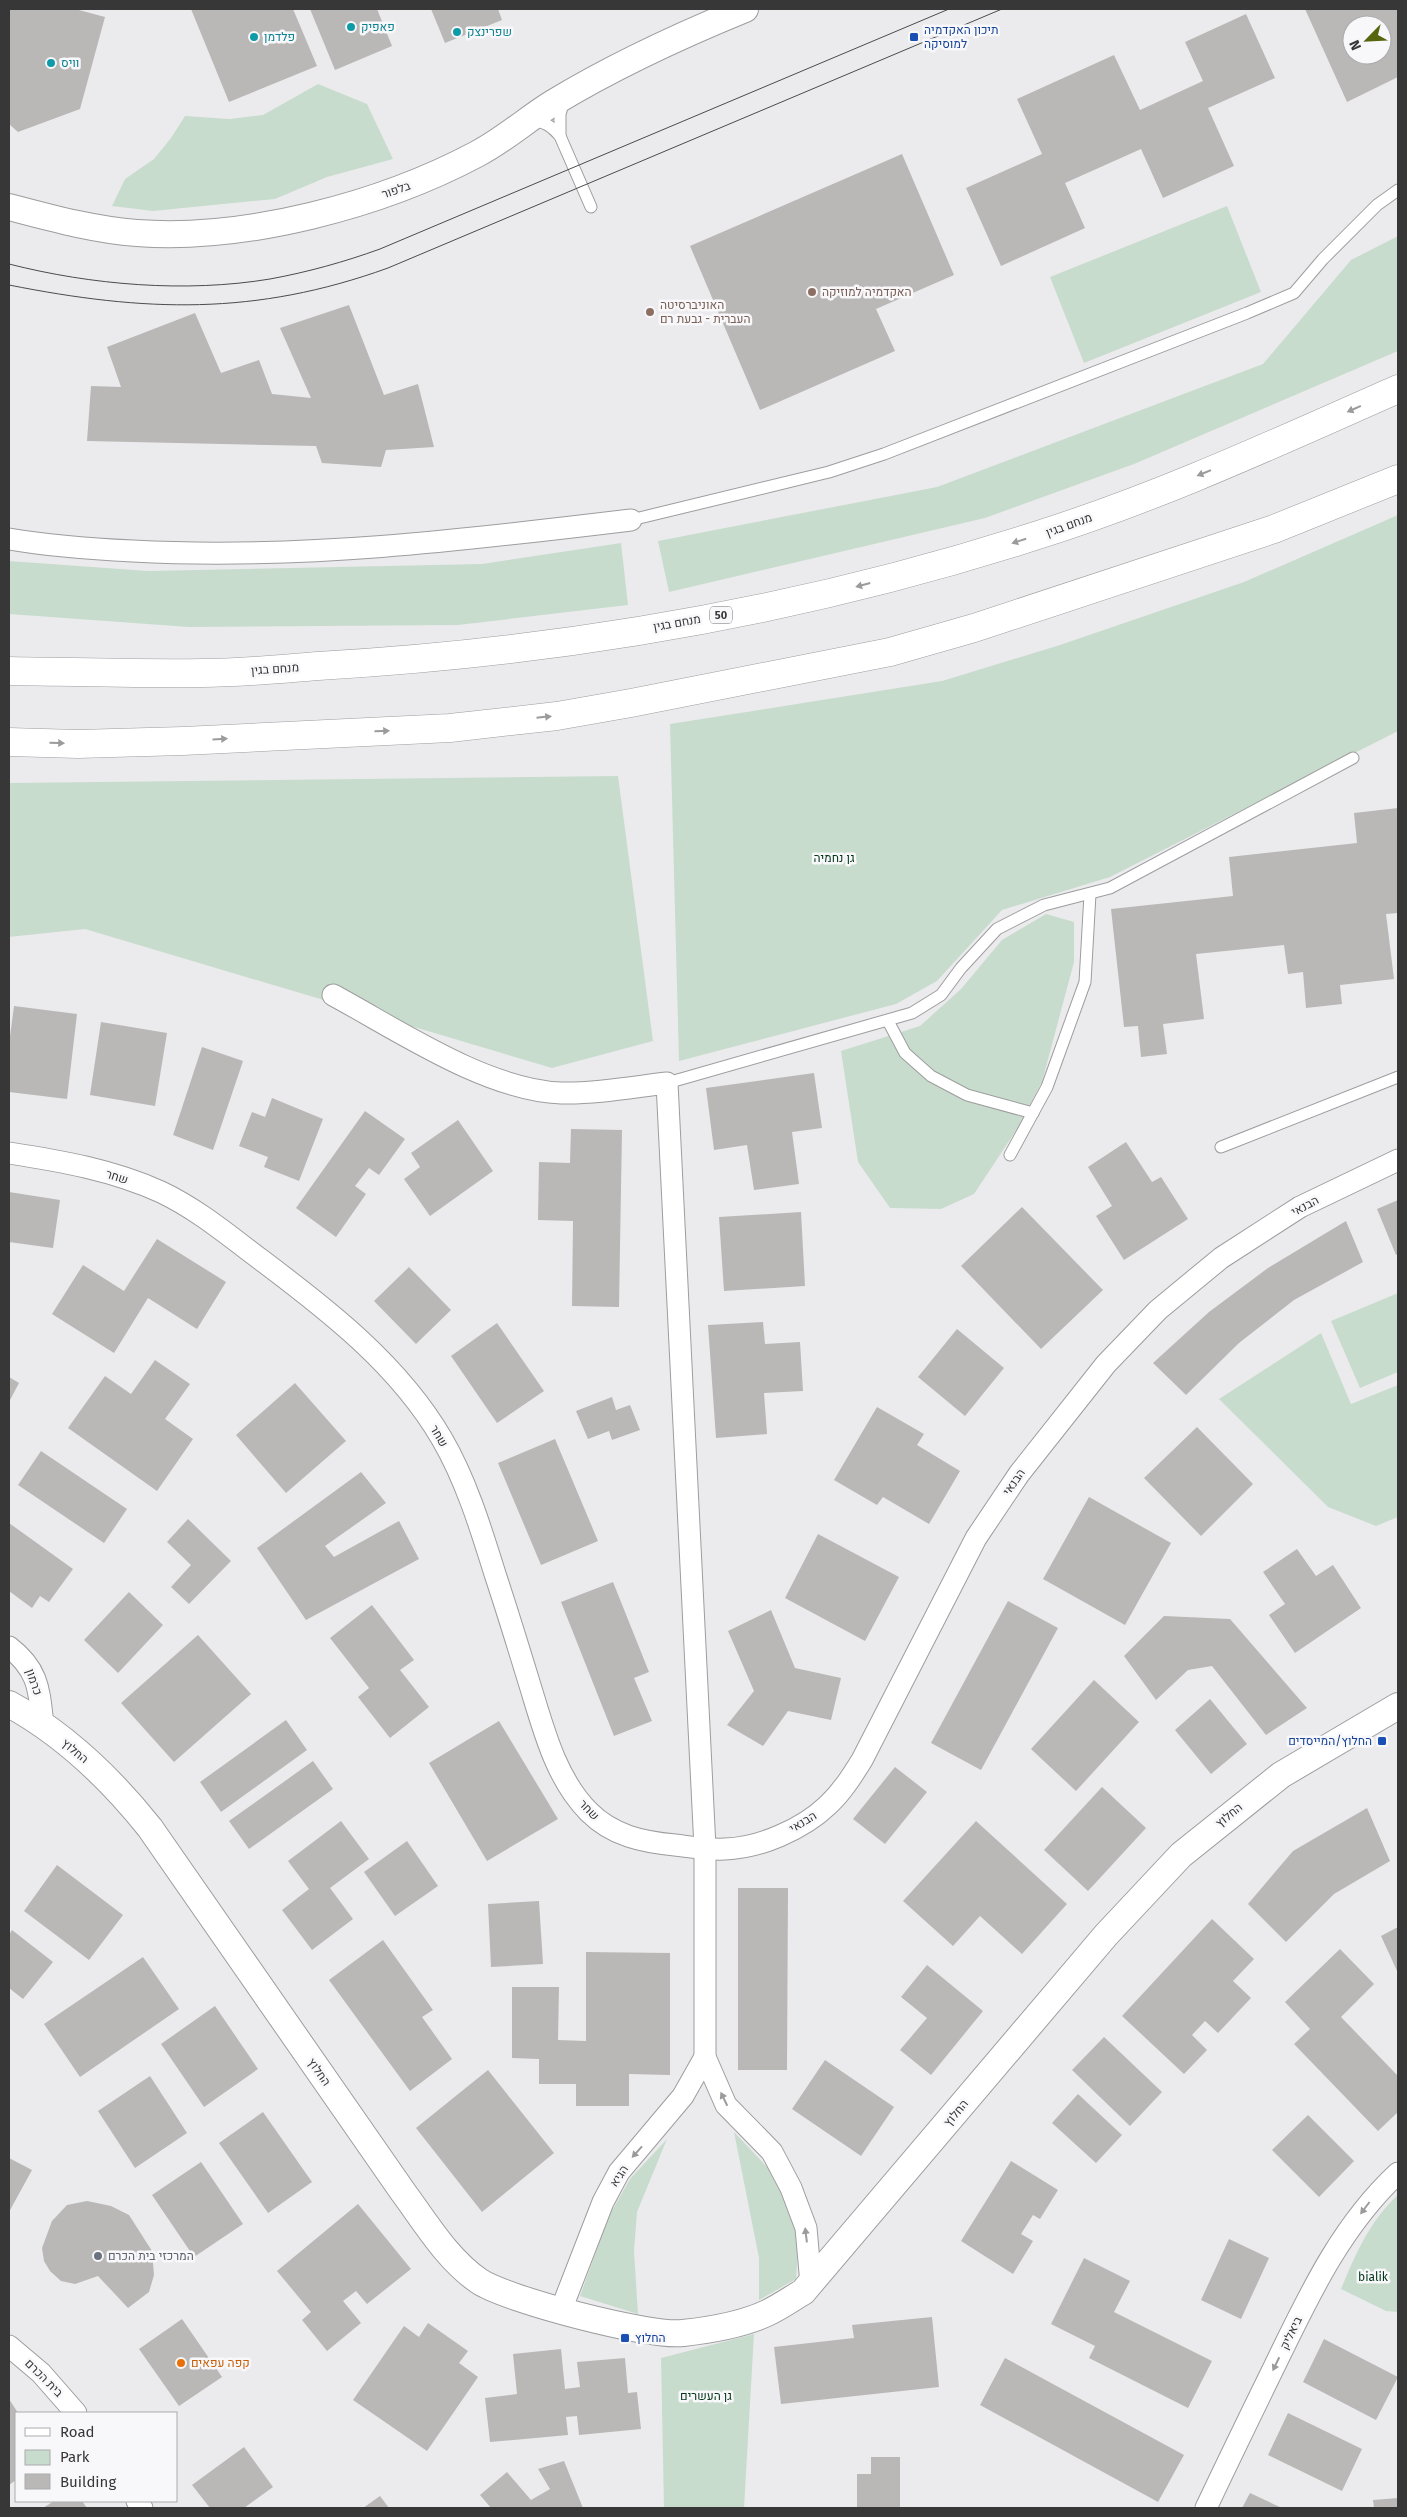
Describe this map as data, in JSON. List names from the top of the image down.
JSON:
{
  "streets": {
    "highway": ["מנחם בגין", "50"],
    "street": [
      "בלפור",
      "שחר",
      "הבנאי",
      "כרמון",
      "החלוץ",
      "הגיא",
      "ביאליק",
      "בית הכרם"
    ]
  },
  "crossings": [
    ["שחר", "הבנאי"],
    ["כרמון", "החלוץ"],
    ["החלוץ", "הגיא"]
  ],
  "one_way": ["הגיא", "ביאליק"],
  "parks": ["גן נחמיה", "bialik", "גן העשרים"],
  "places": {
    "other": [
      "פאפיק",
      "שפרינצק",
      "פלדמן",
      "וויס",
      "האקדמיה למוזיקה",
      "האוניברסיטה העברית - גבעת רם",
      "המרכזי בית הכרם",
      "קפה עפאים"
    ],
    "transit": ["תיכון האקדמיה למוסיקה", "החלוץ/המייסדים", "החלוץ"]
  },
  "legend": ["Road", "Park", "Building"],
  "north": "bottom left"
}
